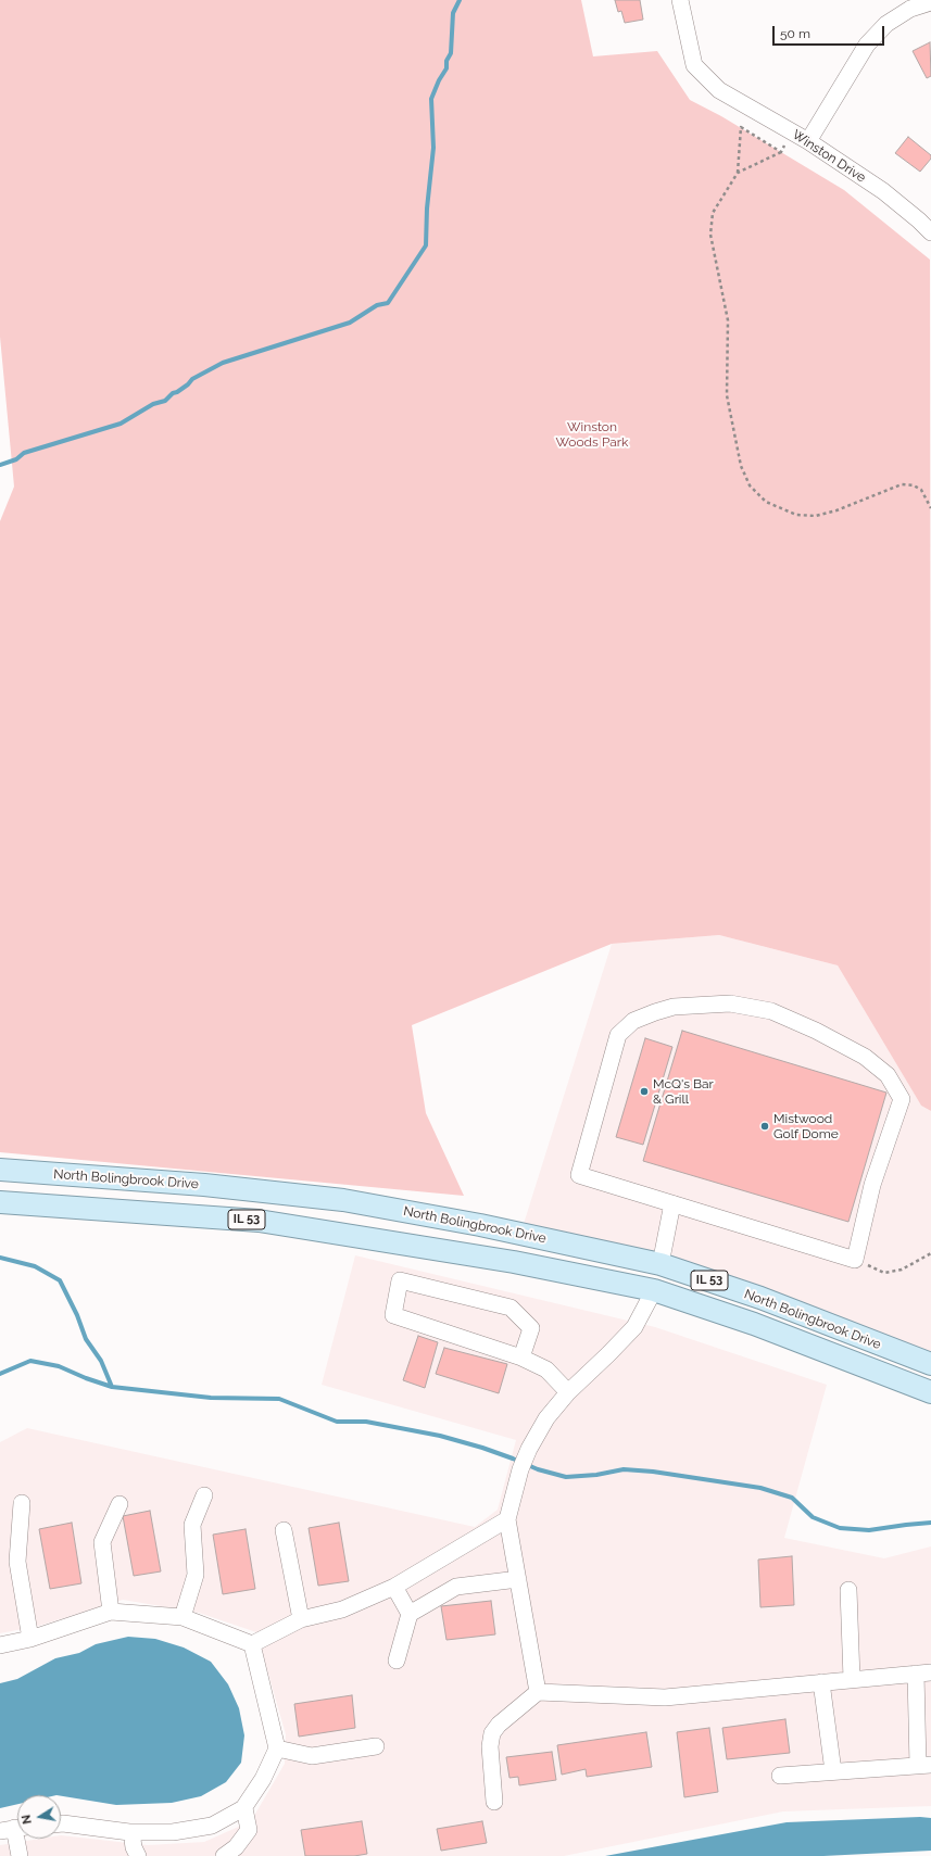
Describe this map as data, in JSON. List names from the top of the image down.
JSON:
{
  "streets": {
    "main road": ["North Bolingbrook Drive", "IL 53"],
    "street": ["Winston Drive"]
  },
  "parks": ["Winston Woods Park"],
  "places": ["McQ's Bar & Grill", "Mistwood Golf Dome"],
  "scale_bar": "50 m",
  "north": "left"
}
